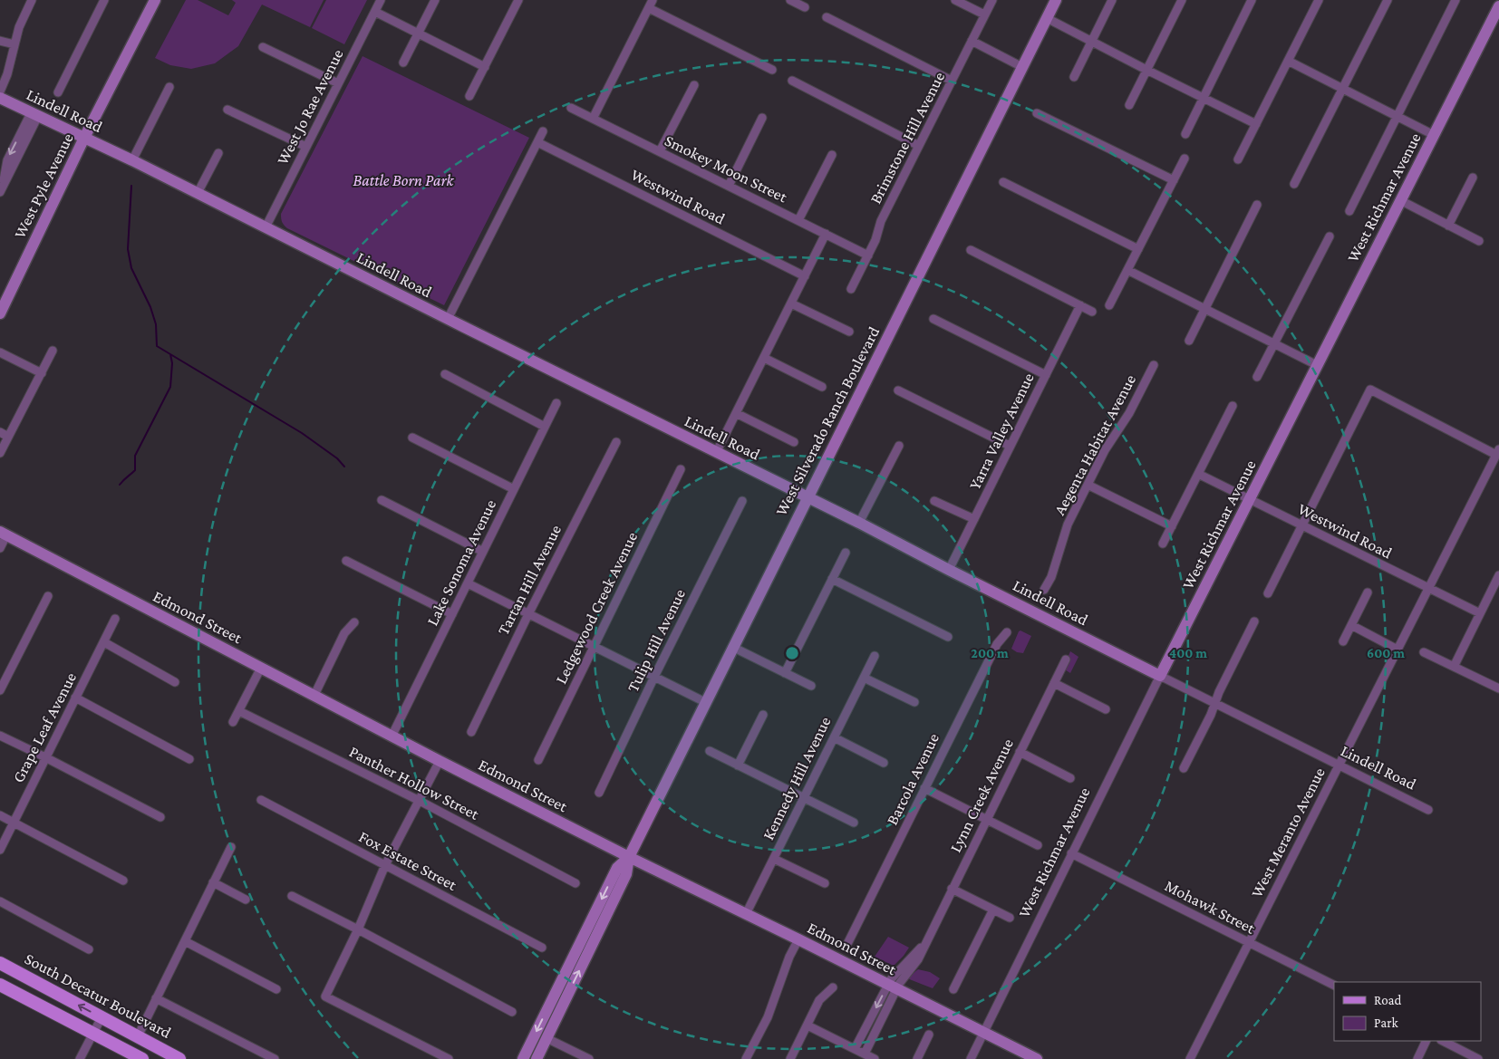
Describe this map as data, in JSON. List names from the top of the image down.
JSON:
{
  "streets": {
    "main road": ["South Decatur Boulevard"],
    "street": [
      "West Jo Rae Avenue",
      "Lindell Road",
      "Brimstone Hill Avenue",
      "Smokey Moon Street",
      "West Pyle Avenue",
      "Westwind Road",
      "West Richmar Avenue",
      "West Silverado Ranch Boulevard",
      "Yarra Valley Avenue",
      "Aegenta Habitat Avenue",
      "Lake Sonoma Avenue",
      "Tartan Hill Avenue",
      "Ledgewood Creek Avenue",
      "Edmond Street",
      "Tulip Hill Avenue",
      "Grape Leaf Avenue",
      "Kennedy Hill Avenue",
      "Barcola Avenue",
      "Panther Hollow Street",
      "Lynn Creek Avenue",
      "West Meranto Avenue",
      "Fox Estate Street",
      "Mohawk Street"
    ]
  },
  "crossings": [
    ["West Jo Rae Avenue", "Lindell Road"],
    ["Lindell Road", "West Pyle Avenue"],
    ["Lindell Road", "West Richmar Avenue"],
    ["Lindell Road", "West Silverado Ranch Boulevard"],
    ["Lindell Road", "Yarra Valley Avenue"],
    ["Lindell Road", "West Meranto Avenue"],
    ["Brimstone Hill Avenue", "Smokey Moon Street"],
    ["Westwind Road", "West Richmar Avenue"],
    ["Westwind Road", "West Meranto Avenue"],
    ["West Richmar Avenue", "Edmond Street"],
    ["West Richmar Avenue", "Mohawk Street"],
    ["West Silverado Ranch Boulevard", "Edmond Street"],
    ["Lake Sonoma Avenue", "Edmond Street"],
    ["Edmond Street", "Kennedy Hill Avenue"],
    ["Edmond Street", "Lynn Creek Avenue"],
    ["West Meranto Avenue", "Mohawk Street"]
  ],
  "parks": ["Battle Born Park"],
  "legend": ["Road", "Park"],
  "rings": ["200 m", "400 m", "600 m"]
}
